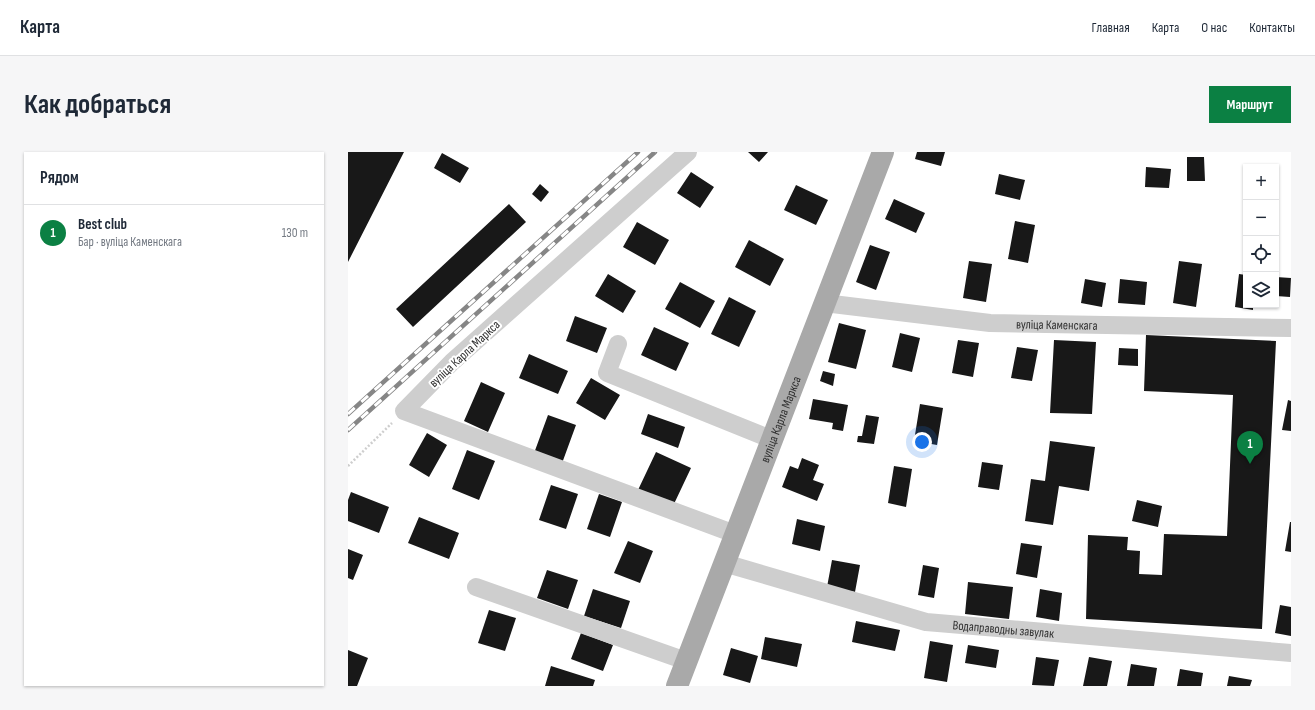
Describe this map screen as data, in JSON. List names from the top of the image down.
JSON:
{
  "streets": {
    "main road": ["вуліца Карла Маркса"],
    "street": ["вуліца Каменскага", "Водаправодны завулак"]
  },
  "crossings": [
    ["вуліца Каменскага", "вуліца Карла Маркса"],
    ["вуліца Карла Маркса", "Водаправодны завулак"]
  ],
  "page": {
    "header": "Карта",
    "nav": [
      "Главная",
      "Карта",
      "О нас",
      "Контакты"
    ],
    "buttons": "Маршрут",
    "title": "Как добраться",
    "heading": "Рядом",
    "map_buttons": ["+", "−"],
    "list": [
      {
        "mark": "1",
        "name": "Best club",
        "note": "Бар · вуліца Каменскага",
        "value": "130 m"
      }
    ],
    "pins": "1"
  }
}
